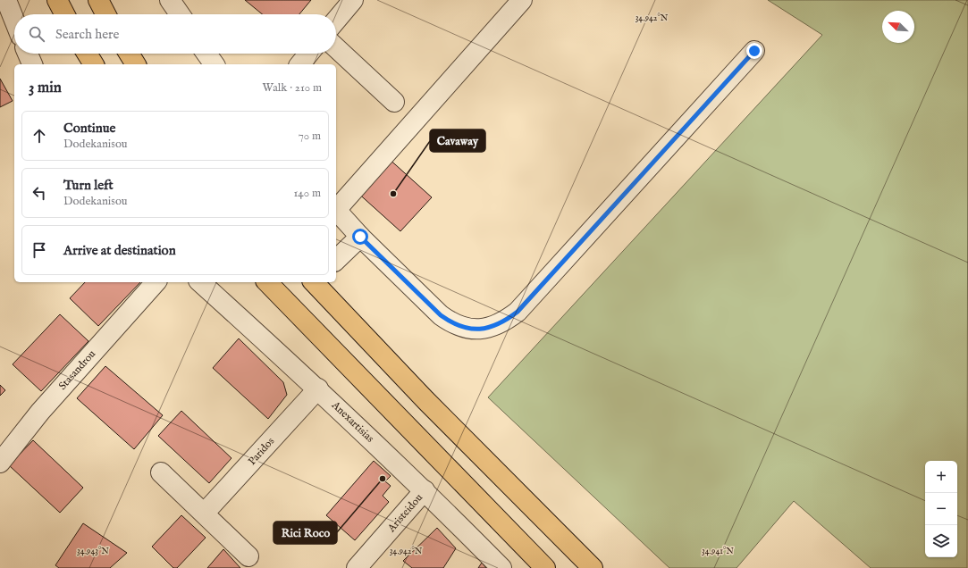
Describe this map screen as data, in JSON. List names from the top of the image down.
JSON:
{
  "streets": {
    "street": [
      "Stasandrou",
      "Anexartisias",
      "Paridos",
      "Aristeidou"
    ]
  },
  "crossings": [
    ["Anexartisias", "Paridos"],
    ["Anexartisias", "Aristeidou"]
  ],
  "places": ["Cavaway", "Rici Roco"],
  "north": "top left",
  "page": {
    "search": "Search here",
    "heading": ["3 min", "Walk · 210 m"],
    "list": [
      ["Continue", "Dodekanisou", "70 m"],
      ["Turn left", "Dodekanisou", "140 m"],
      "Arrive at destination"
    ],
    "map_buttons": ["+", "−"]
  },
  "coordinates": ["34.942°N", "34.943°N", "34.941°N"]
}
